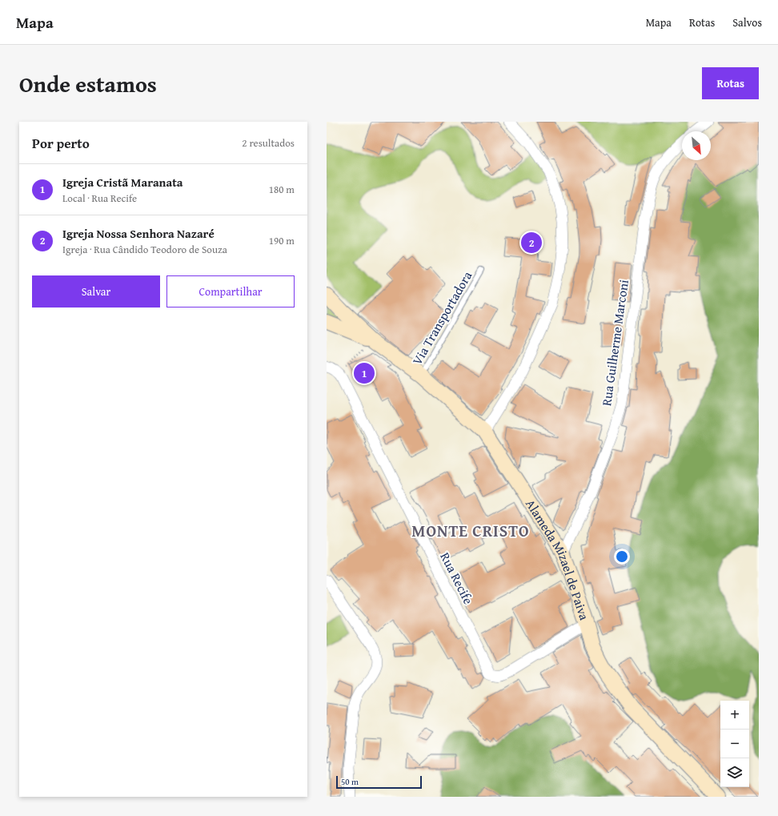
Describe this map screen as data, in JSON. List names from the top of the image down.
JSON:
{
  "streets": {
    "street": ["Rua Guilherme Marconi", "Alameda Mizael de Paiva", "Rua Recife"],
    "lane": ["Via Transportadora"]
  },
  "crossings": [
    ["Via Transportadora", "Alameda Mizael de Paiva"],
    ["Rua Guilherme Marconi", "Alameda Mizael de Paiva"],
    ["Alameda Mizael de Paiva", "Rua Recife"]
  ],
  "districts": ["MONTE CRISTO"],
  "scale_bar": "50 m",
  "north": "bottom right",
  "page": {
    "header": "Mapa",
    "nav": ["Mapa", "Rotas", "Salvos"],
    "title": "Onde estamos",
    "buttons": [
      "Rotas",
      ["Salvar", "Compartilhar"]
    ],
    "heading": ["Por perto", "2 resultados"],
    "list": [
      {
        "mark": "1",
        "name": "Igreja Cristã Maranata",
        "note": "Local · Rua Recife",
        "value": "180 m"
      },
      {
        "mark": "2",
        "name": "Igreja Nossa Senhora Nazaré",
        "note": "Igreja · Rua Cândido Teodoro de Souza",
        "value": "190 m"
      }
    ],
    "pins": ["2", "1"],
    "map_buttons": ["+", "−"],
    "scale": "50 m"
  }
}
